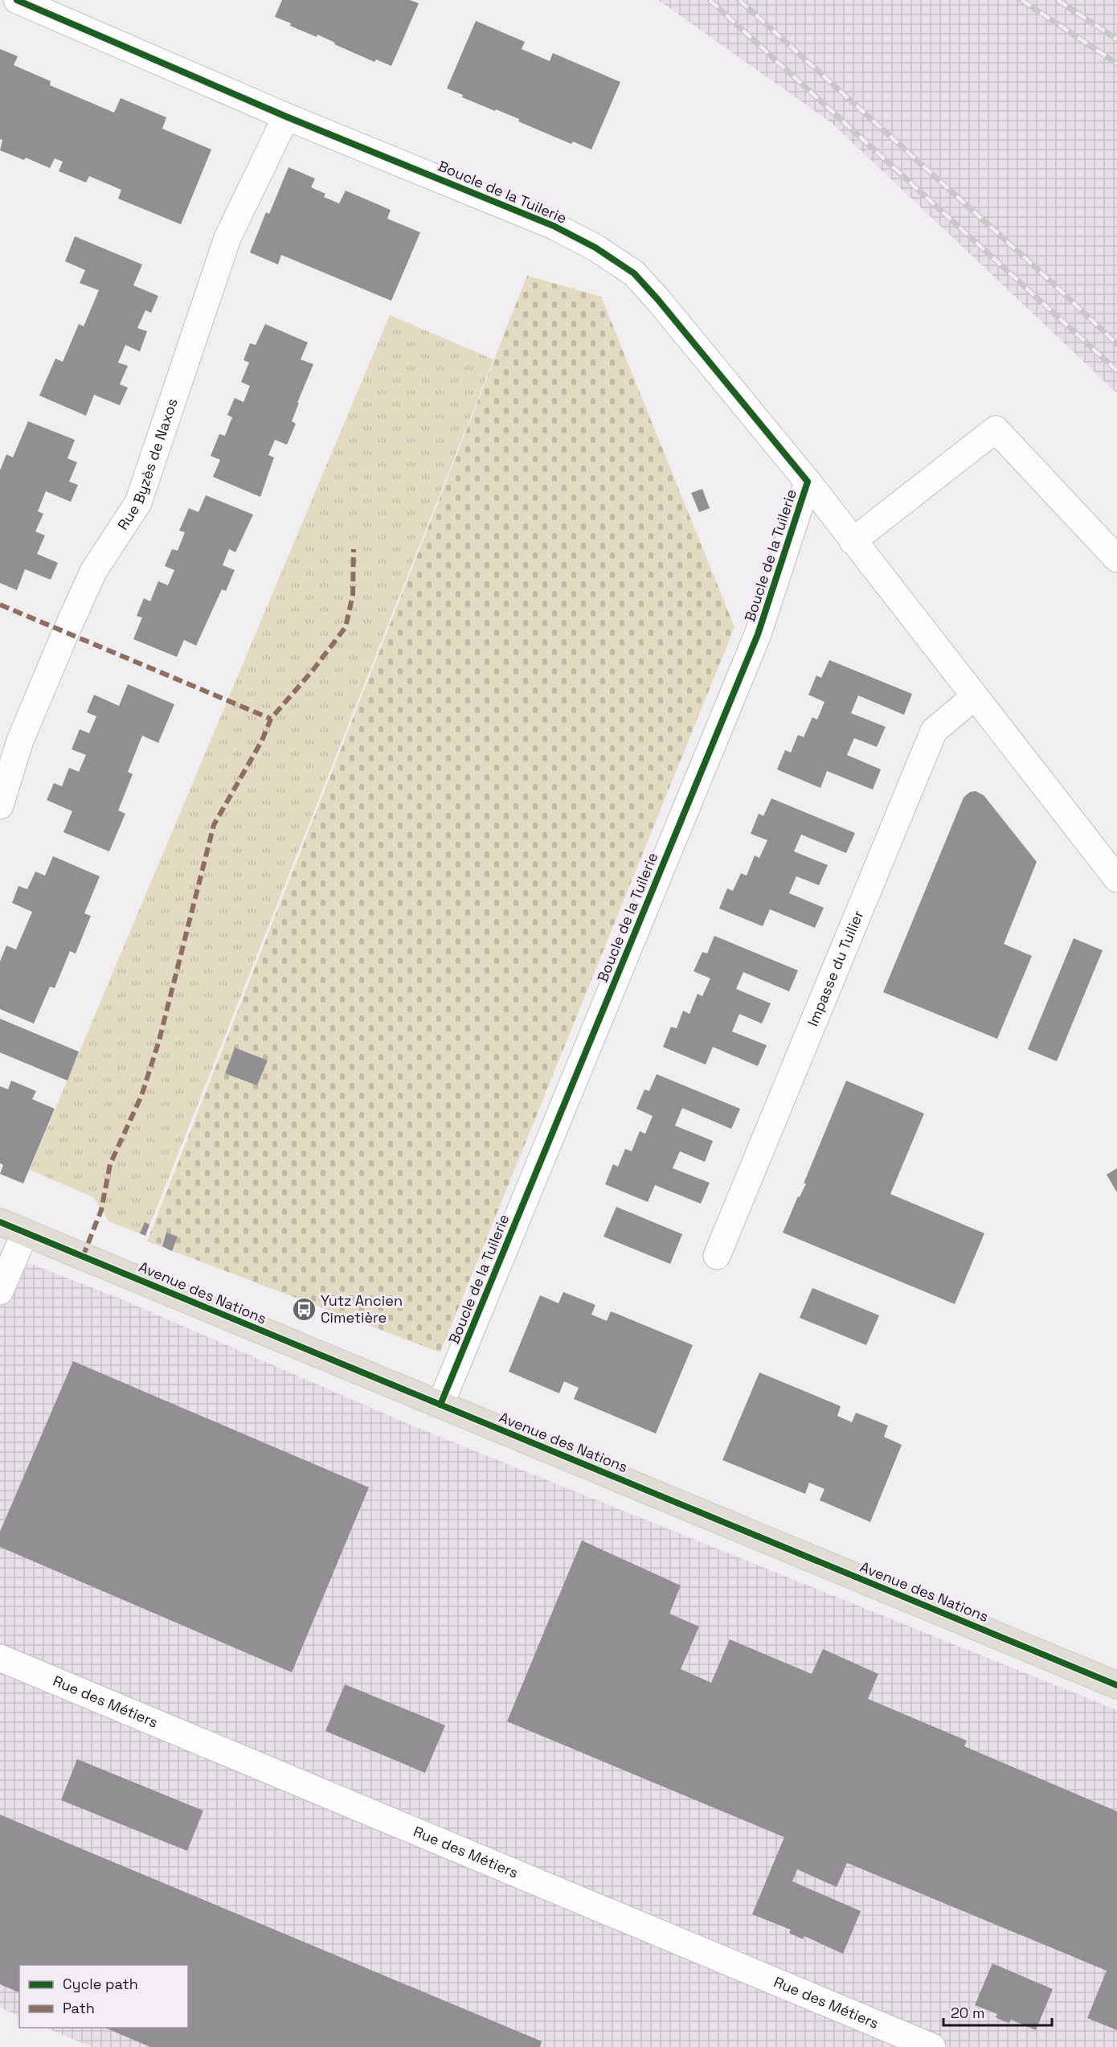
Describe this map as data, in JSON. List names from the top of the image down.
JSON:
{
  "streets": {
    "main road": ["Avenue des Nations"],
    "street": [
      "Boucle de la Tuilerie",
      "Rue Byzès de Naxos",
      "Impasse du Tuilier",
      "Rue des Métiers"
    ]
  },
  "crossings": [
    ["Boucle de la Tuilerie", "Rue Byzès de Naxos"],
    ["Boucle de la Tuilerie", "Impasse du Tuilier"],
    ["Boucle de la Tuilerie", "Avenue des Nations"]
  ],
  "places": {
    "bus stop": ["Yutz Ancien Cimetière"]
  },
  "legend": ["Cycle path", "Path"],
  "scale_bar": "20 m"
}
